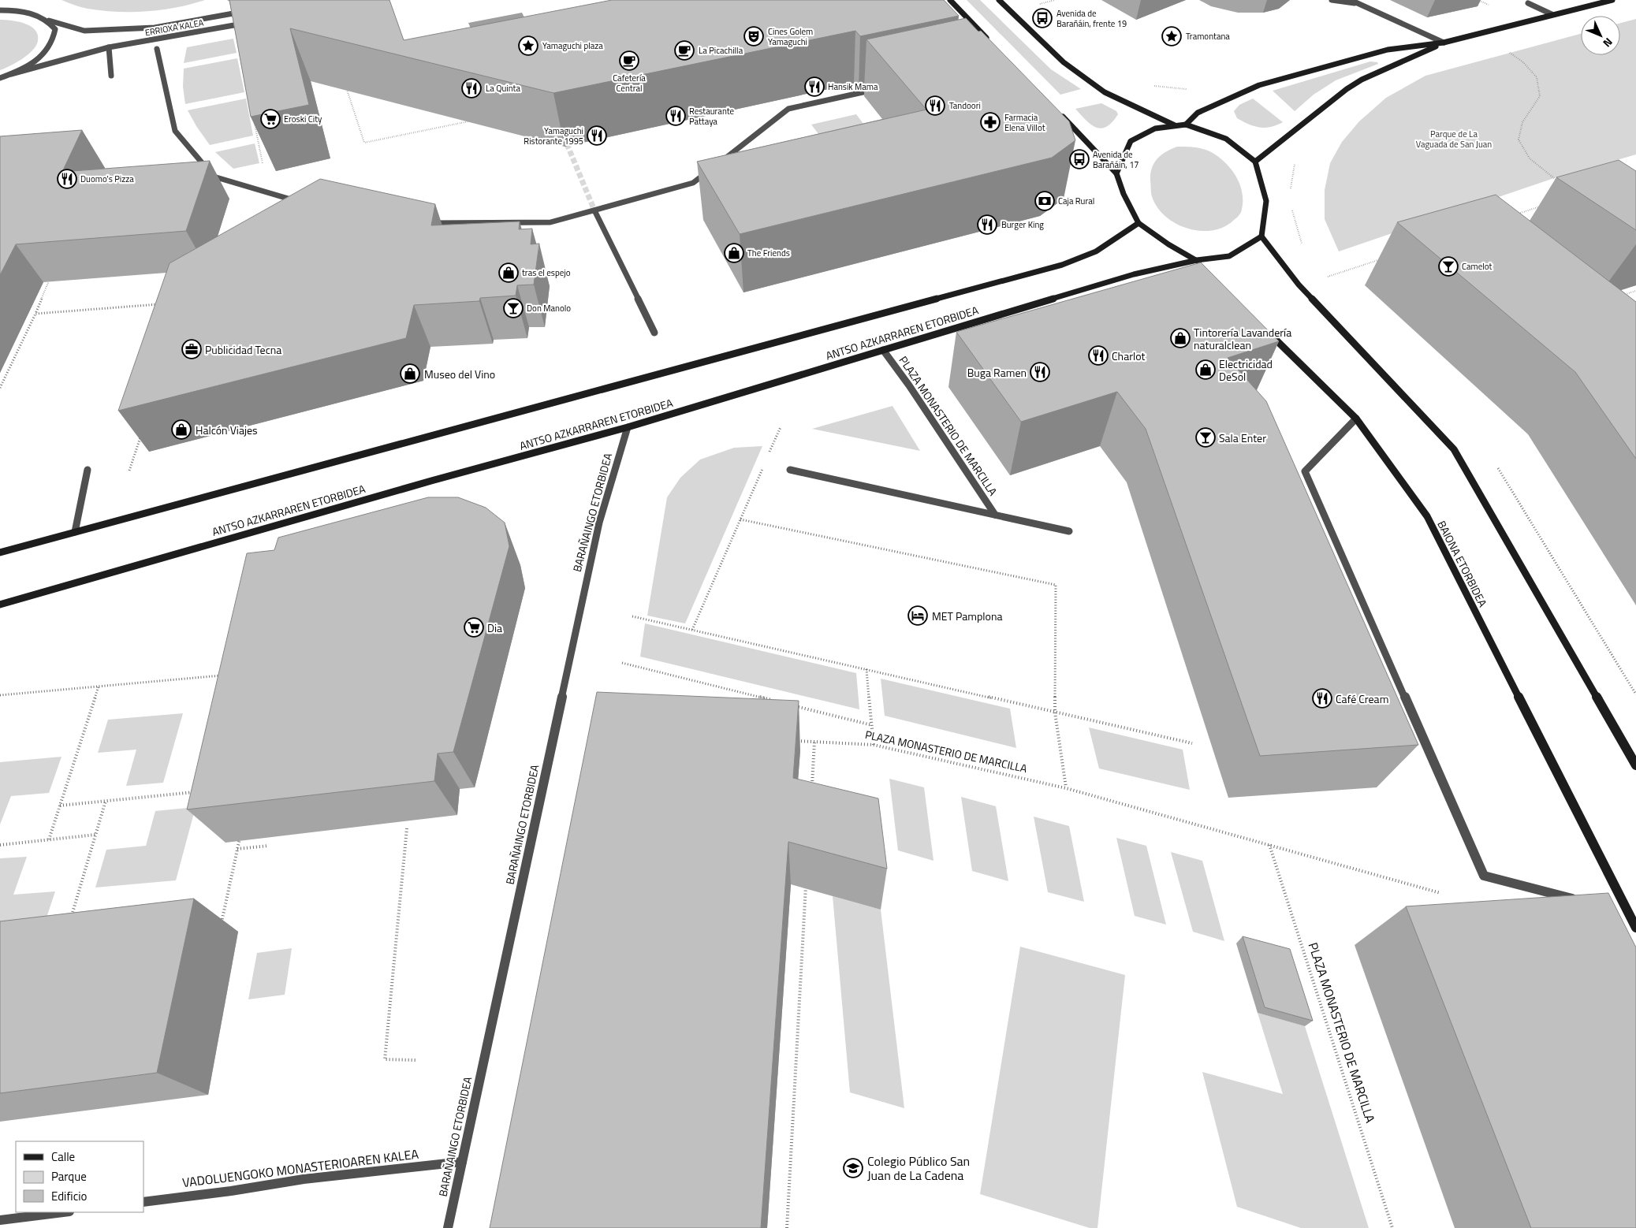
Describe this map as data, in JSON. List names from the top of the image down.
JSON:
{
  "streets": {
    "street": [
      "ERRIOXA KALEA",
      "ANTSO AZKARRAREN ETORBIDEA",
      "PLAZA MONASTERIO DE MARCILLA",
      "BARAÑAINGO ETORBIDEA",
      "BAIONA ETORBIDEA",
      "VADOLUENGOKO MONASTERIOAREN KALEA"
    ]
  },
  "crossings": [
    ["ANTSO AZKARRAREN ETORBIDEA", "PLAZA MONASTERIO DE MARCILLA"],
    ["ANTSO AZKARRAREN ETORBIDEA", "BARAÑAINGO ETORBIDEA"],
    ["BARAÑAINGO ETORBIDEA", "VADOLUENGOKO MONASTERIOAREN KALEA"]
  ],
  "parks": ["Parque de La Vaguada de San Juan"],
  "places": {
    "bus stop": ["Avenida de Barañáin, frente 19", "Avenida de Barañáin, 17"],
    "theatre": ["Cines Golem Yamaguchi"],
    "place": ["Tramontana", "Yamaguchi plaza"],
    "cafe": ["La Picachilla", "Cafetería Central"],
    "restaurant": [
      "Hansik Mama",
      "La Quinta",
      "Tandoori",
      "Restaurante Pattaya",
      "Yamaguchi Ristorante 1995",
      "Duomo's Pizza",
      "Burger King",
      "Charlot",
      "Buga Ramen",
      "Café Cream"
    ],
    "supermarket": ["Eroski City", "Dia"],
    "pharmacy": ["Farmacia Elena Villot"],
    "bank": ["Caja Rural"],
    "shop": [
      "The Friends",
      "tras el espejo",
      "Tintorería Lavandería naturalclean",
      "Electricidad DeSol",
      "Museo del Vino",
      "Halcón Viajes"
    ],
    "bar": ["Camelot", "Don Manolo", "Sala Enter"],
    "office": ["Publicidad Tecna"],
    "hotel": ["MET Pamplona"],
    "school or university": ["Colegio Público San Juan de La Cadena"]
  },
  "legend": ["Calle", "Parque", "Edificio"],
  "north": "bottom right"
}
